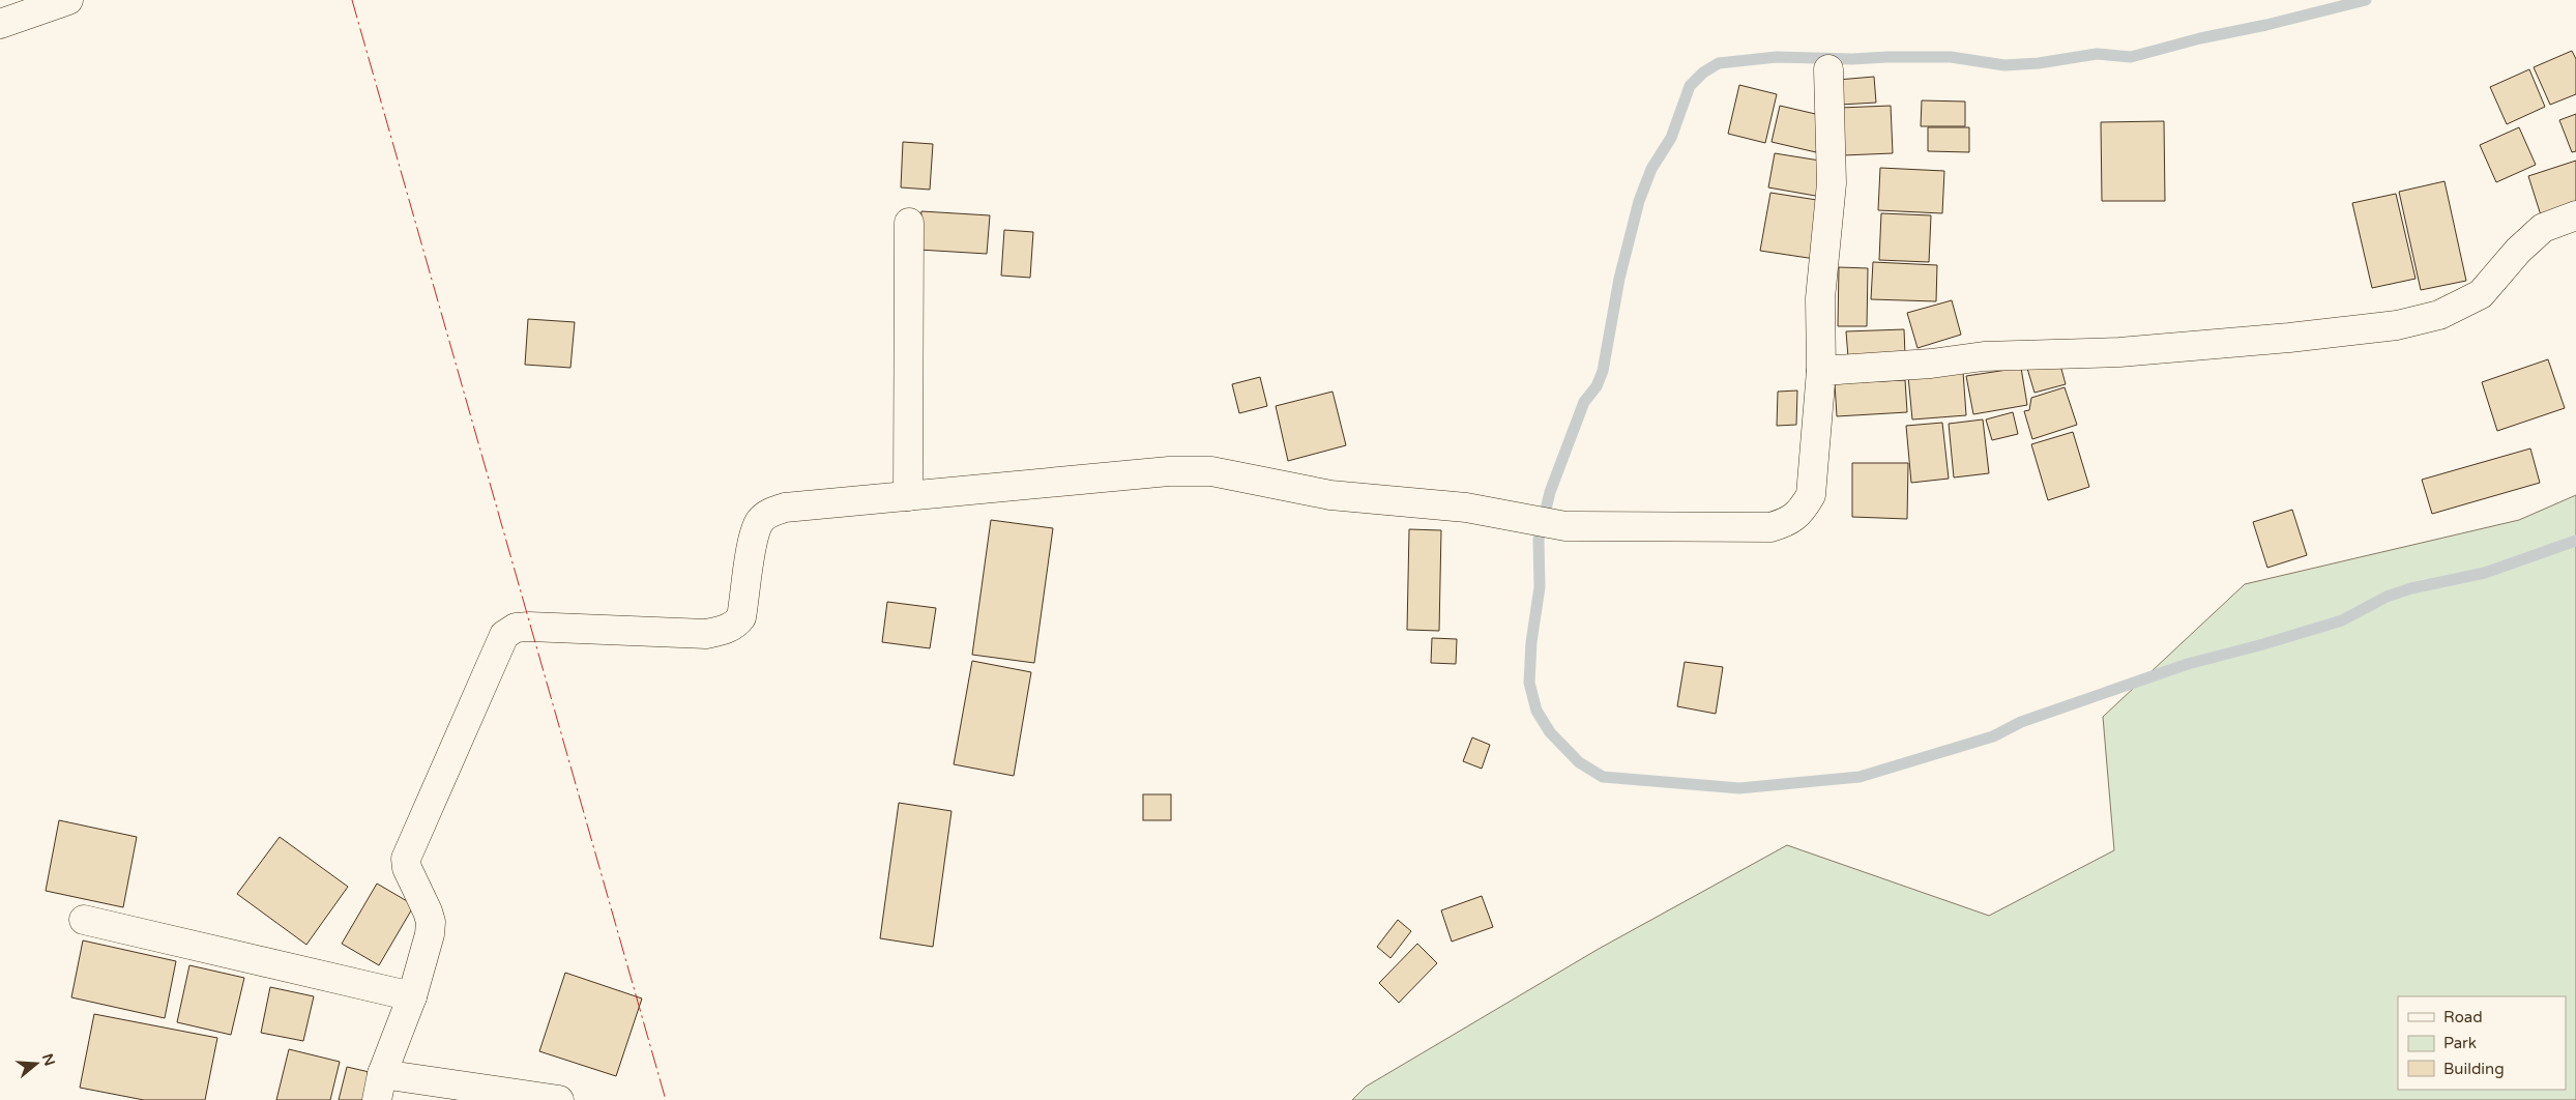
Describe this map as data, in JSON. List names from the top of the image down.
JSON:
{
  "legend": ["Road", "Park", "Building"],
  "north": "right"
}
